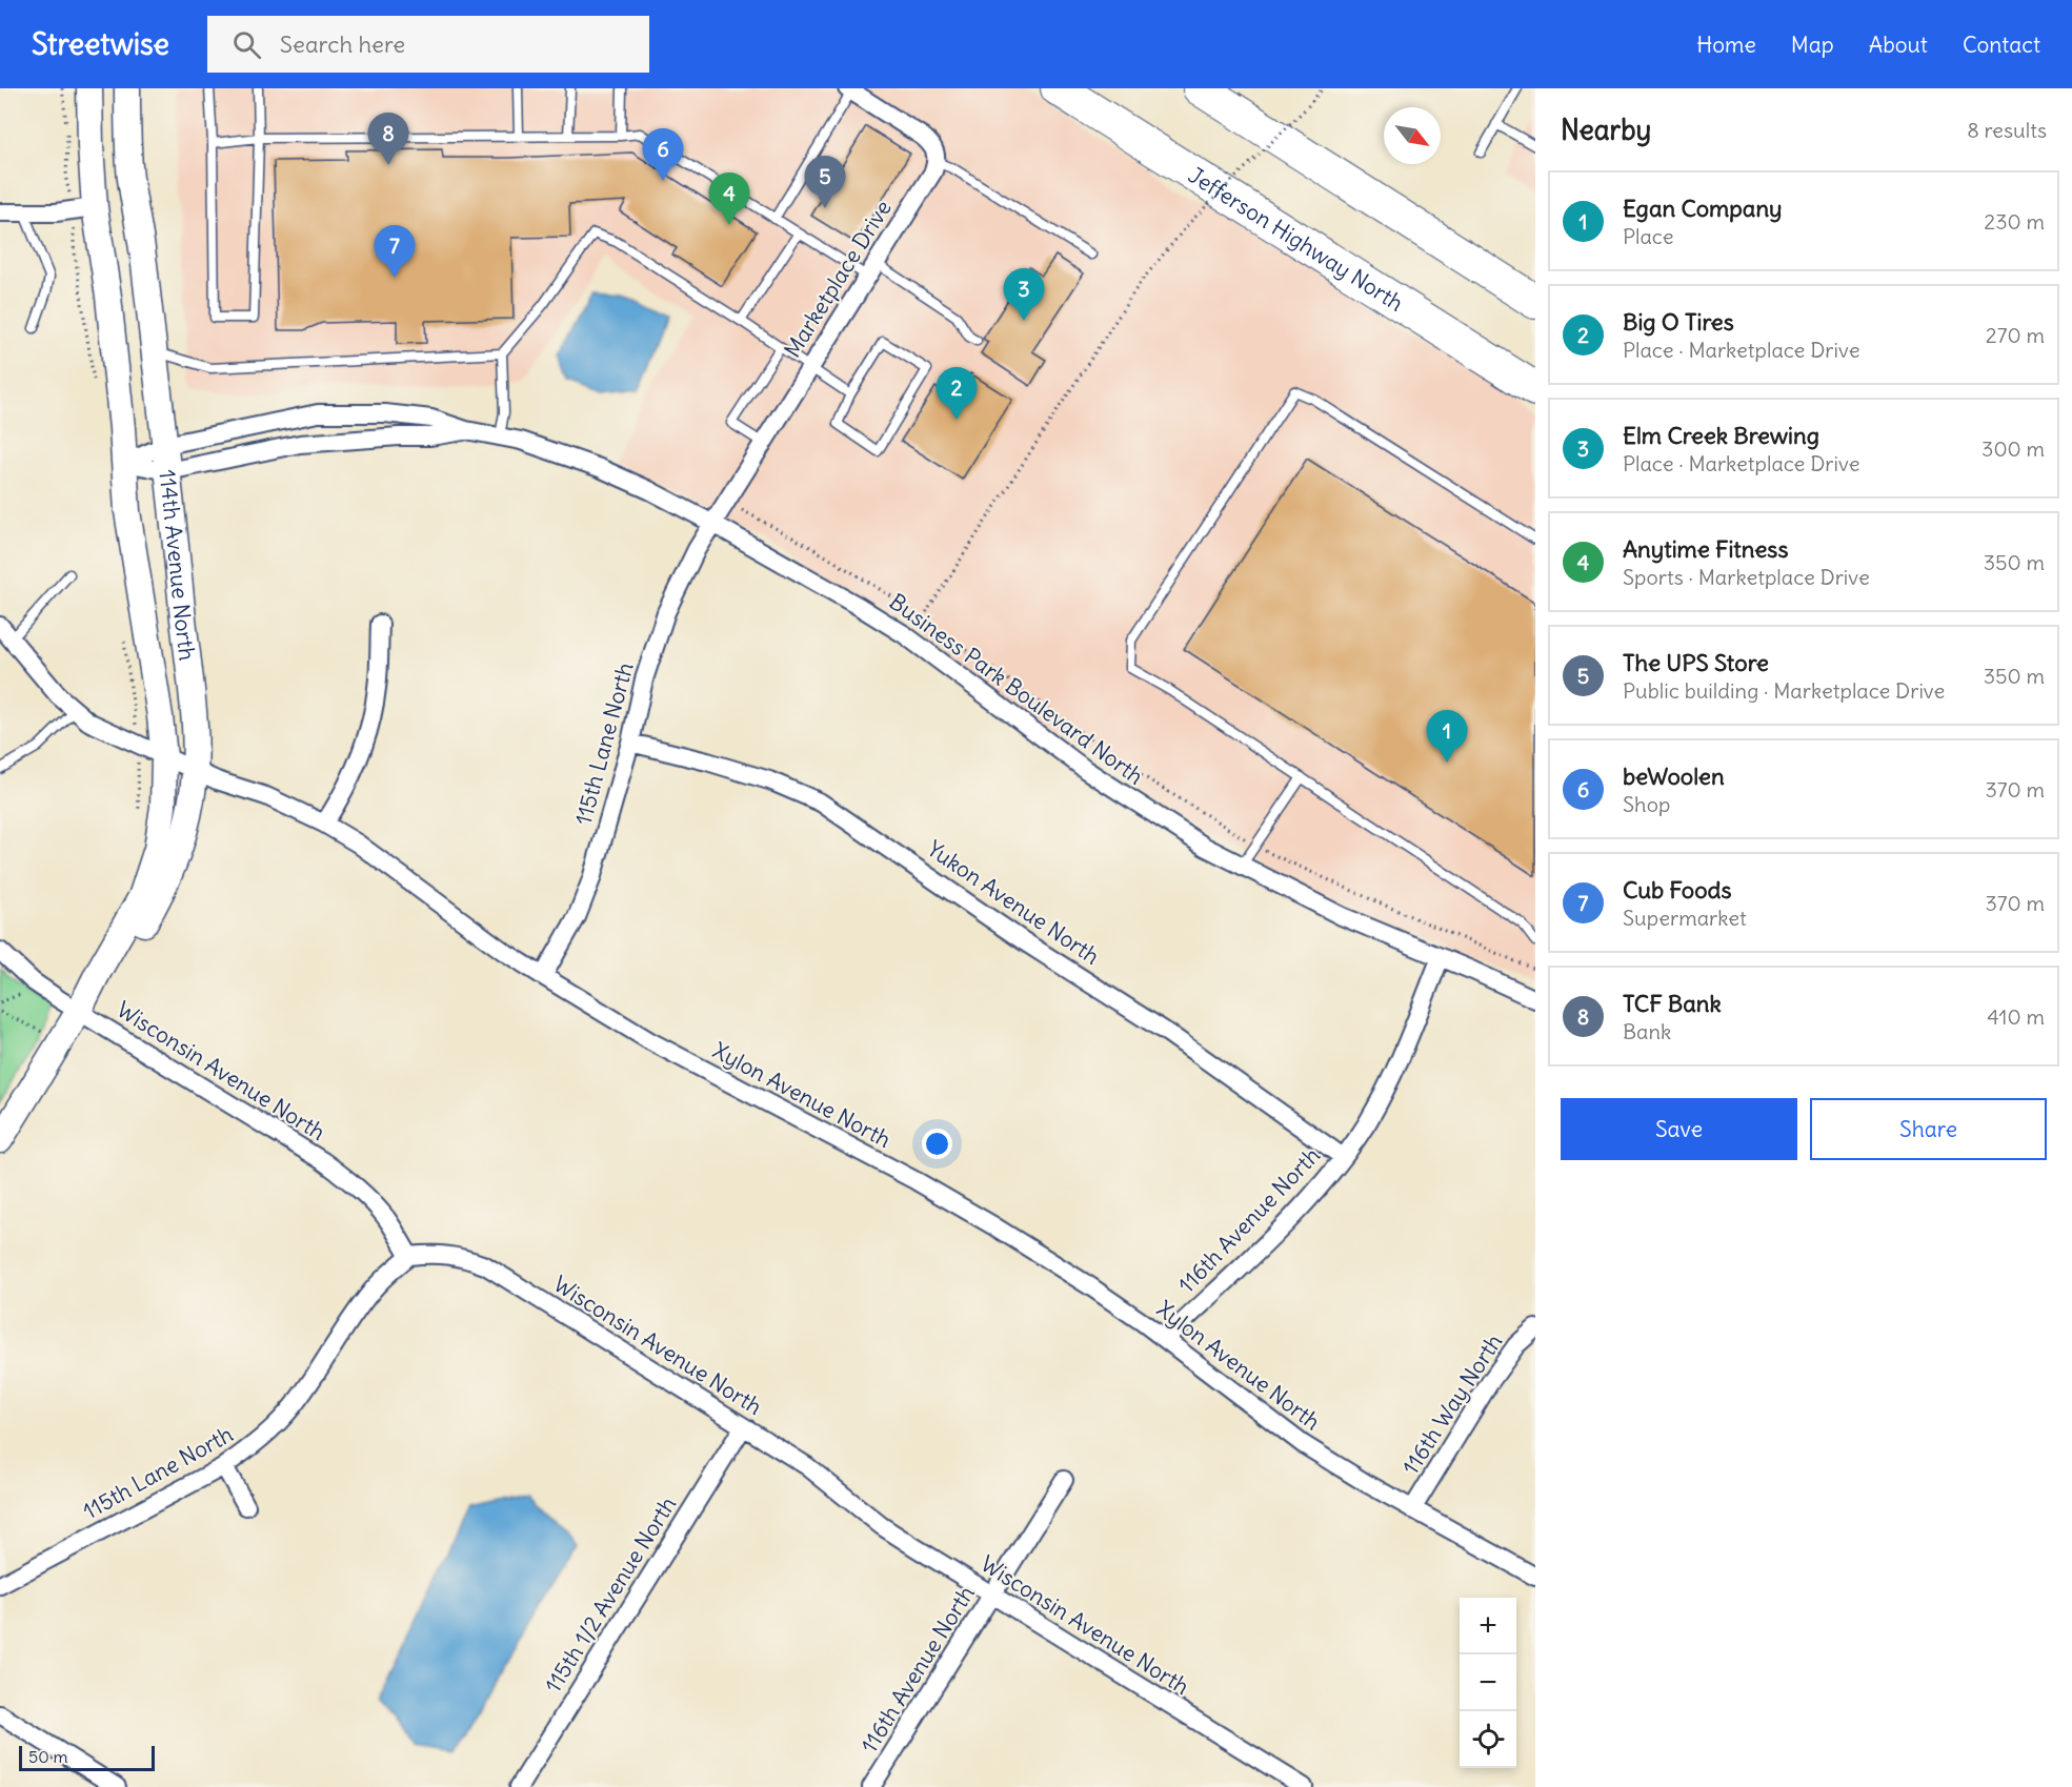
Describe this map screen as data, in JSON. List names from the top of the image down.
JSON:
{
  "streets": {
    "highway": ["Jefferson Highway North"],
    "street": [
      "Marketplace Drive",
      "114th Avenue North",
      "Business Park Boulevard North",
      "115th Lane North",
      "Yukon Avenue North",
      "Wisconsin Avenue North",
      "Xylon Avenue North",
      "116th Avenue North",
      "116th Way North",
      "115th 1/2 Avenue North"
    ]
  },
  "crossings": [
    ["Marketplace Drive", "Business Park Boulevard North"],
    ["Marketplace Drive", "115th Lane North"],
    ["114th Avenue North", "Business Park Boulevard North"],
    ["114th Avenue North", "Wisconsin Avenue North"],
    ["114th Avenue North", "Xylon Avenue North"],
    ["Business Park Boulevard North", "115th Lane North"],
    ["Business Park Boulevard North", "116th Avenue North"],
    ["115th Lane North", "Yukon Avenue North"],
    ["115th Lane North", "Wisconsin Avenue North"],
    ["115th Lane North", "Xylon Avenue North"],
    ["Yukon Avenue North", "116th Avenue North"],
    ["Wisconsin Avenue North", "116th Avenue North"],
    ["Wisconsin Avenue North", "115th 1/2 Avenue North"],
    ["Xylon Avenue North", "116th Avenue North"],
    ["Xylon Avenue North", "116th Way North"]
  ],
  "scale_bar": "50 m",
  "north": "bottom right",
  "page": {
    "header": "Streetwise",
    "search": "Search here",
    "nav": [
      "Home",
      "Map",
      "About",
      "Contact"
    ],
    "heading": ["Nearby", "8 results"],
    "pins": [
      "8",
      "6",
      "5",
      "4",
      "7",
      "3",
      "2",
      "1"
    ],
    "list": [
      {
        "mark": "1",
        "name": "Egan Company",
        "note": "Place",
        "value": "230 m"
      },
      {
        "mark": "2",
        "name": "Big O Tires",
        "note": "Place · Marketplace Drive",
        "value": "270 m"
      },
      {
        "mark": "3",
        "name": "Elm Creek Brewing",
        "note": "Place · Marketplace Drive",
        "value": "300 m"
      },
      {
        "mark": "4",
        "name": "Anytime Fitness",
        "note": "Sports · Marketplace Drive",
        "value": "350 m"
      },
      {
        "mark": "5",
        "name": "The UPS Store",
        "note": "Public building · Marketplace Drive",
        "value": "350 m"
      },
      {
        "mark": "6",
        "name": "beWoolen",
        "note": "Shop",
        "value": "370 m"
      },
      {
        "mark": "7",
        "name": "Cub Foods",
        "note": "Supermarket",
        "value": "370 m"
      },
      {
        "mark": "8",
        "name": "TCF Bank",
        "note": "Bank",
        "value": "410 m"
      }
    ],
    "buttons": ["Save", "Share"],
    "map_buttons": ["+", "−"],
    "scale": "50 m"
  }
}
